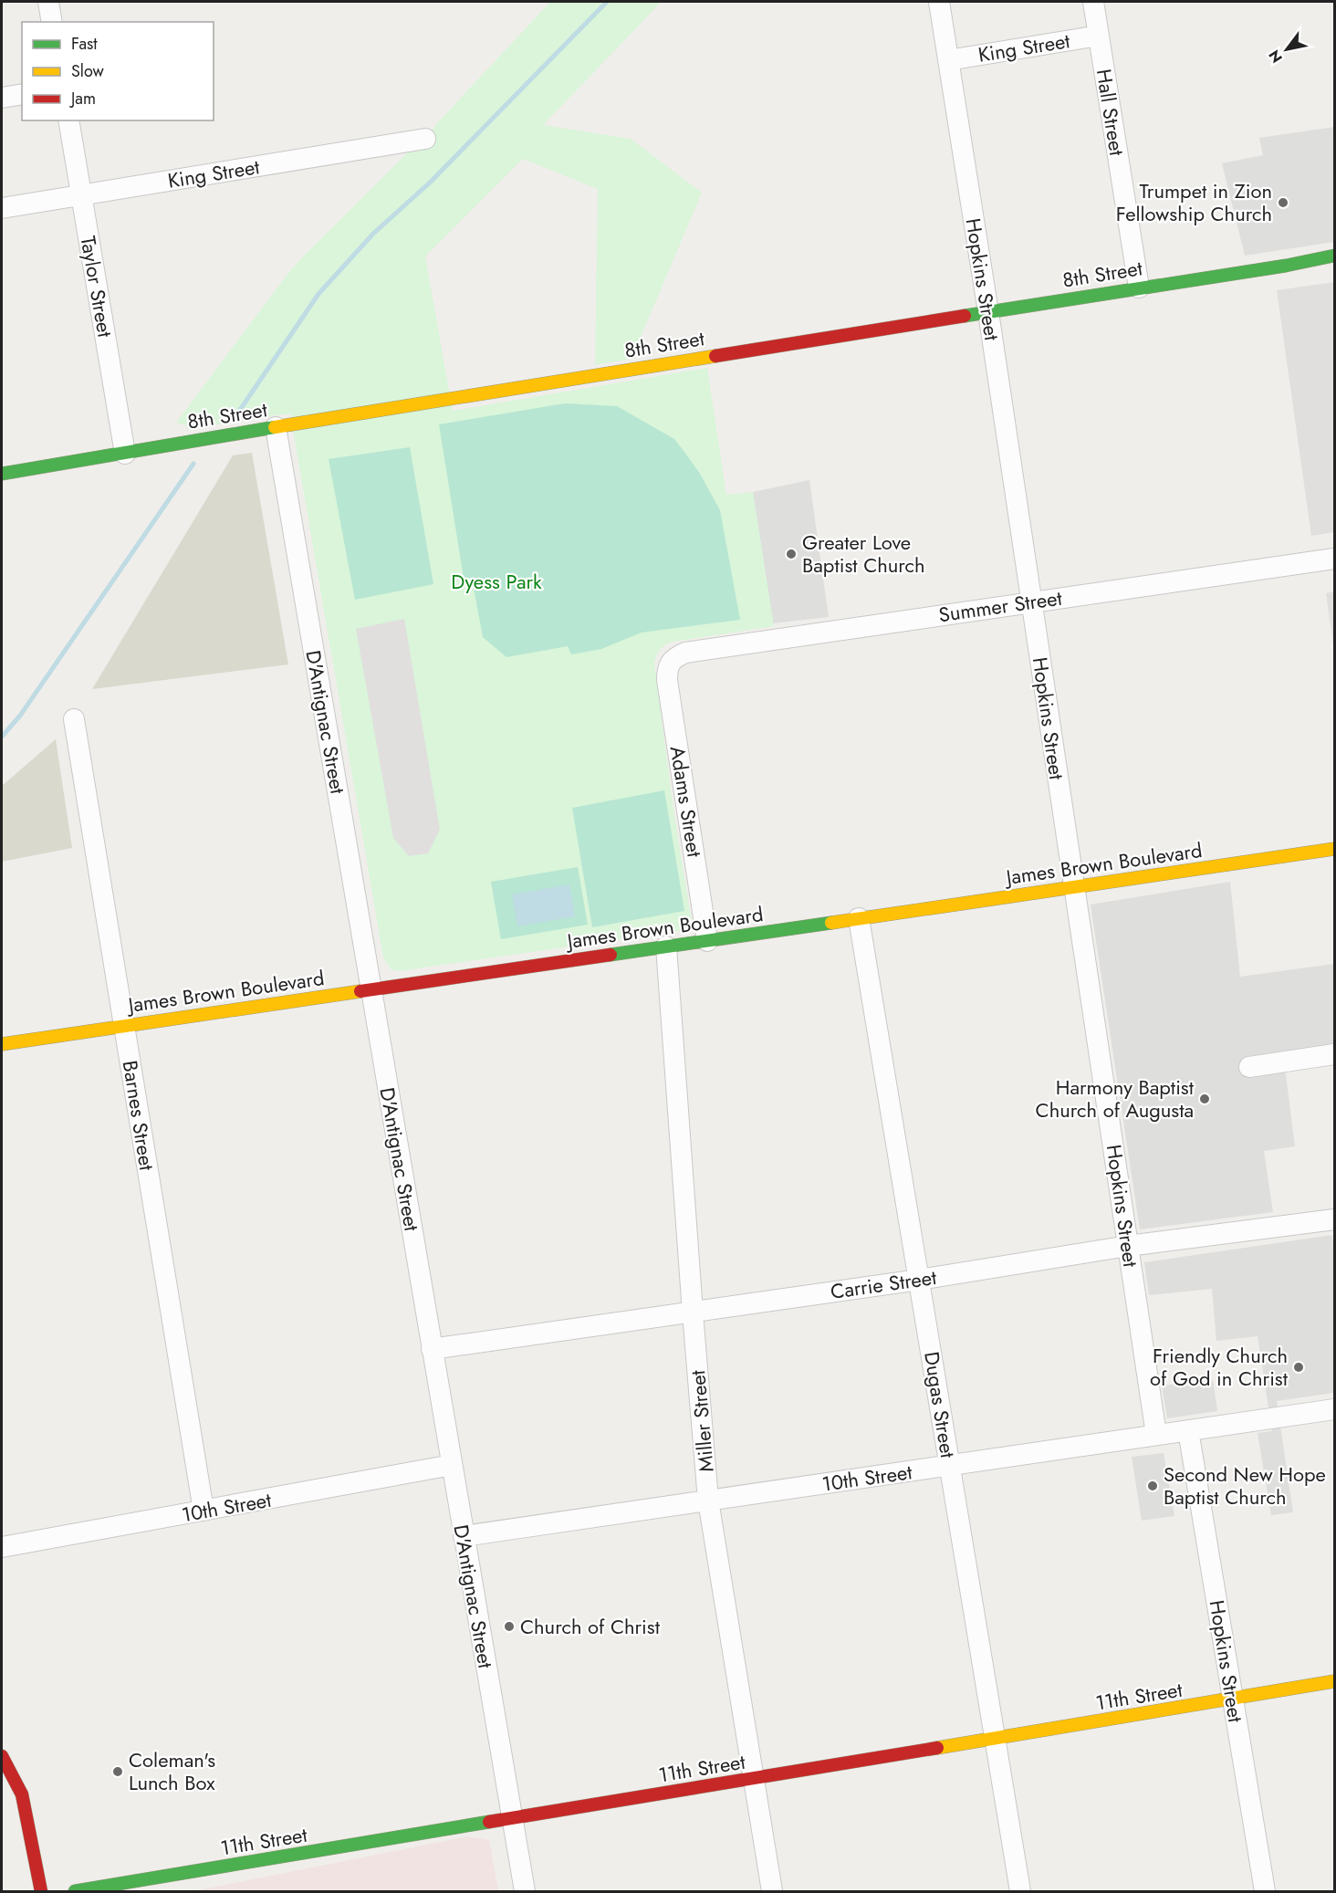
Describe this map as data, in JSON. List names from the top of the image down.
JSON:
{
  "streets": {
    "street": [
      "King Street",
      "Hall Street",
      "8th Street",
      "Hopkins Street",
      "Taylor Street",
      "Summer Street",
      "D'Antignac Street",
      "Adams Street",
      "James Brown Boulevard",
      "Barnes Street",
      "Carrie Street",
      "Dugas Street",
      "Miller Street",
      "10th Street",
      "11th Street"
    ]
  },
  "crossings": [
    ["King Street", "Hall Street"],
    ["King Street", "Hopkins Street"],
    ["King Street", "Taylor Street"],
    ["Hall Street", "8th Street"],
    ["8th Street", "Hopkins Street"],
    ["8th Street", "Taylor Street"],
    ["8th Street", "D'Antignac Street"],
    ["Hopkins Street", "Summer Street"],
    ["Hopkins Street", "James Brown Boulevard"],
    ["Hopkins Street", "Carrie Street"],
    ["Hopkins Street", "10th Street"],
    ["Hopkins Street", "11th Street"],
    ["Summer Street", "Adams Street"],
    ["D'Antignac Street", "James Brown Boulevard"],
    ["D'Antignac Street", "Carrie Street"],
    ["D'Antignac Street", "10th Street"],
    ["D'Antignac Street", "11th Street"],
    ["Adams Street", "James Brown Boulevard"],
    ["James Brown Boulevard", "Barnes Street"],
    ["James Brown Boulevard", "Dugas Street"],
    ["James Brown Boulevard", "Miller Street"],
    ["Barnes Street", "10th Street"],
    ["Carrie Street", "Dugas Street"],
    ["Carrie Street", "Miller Street"],
    ["Dugas Street", "10th Street"],
    ["Dugas Street", "11th Street"],
    ["Miller Street", "10th Street"],
    ["Miller Street", "11th Street"]
  ],
  "parks": ["Dyess Park"],
  "places": [
    "Trumpet in Zion Fellowship Church",
    "Greater Love Baptist Church",
    "Harmony Baptist Church of Augusta",
    "Friendly Church of God in Christ",
    "Second New Hope Baptist Church",
    "Church of Christ",
    "Coleman's Lunch Box"
  ],
  "legend": ["Fast", "Slow", "Jam"],
  "north": "bottom left"
}
